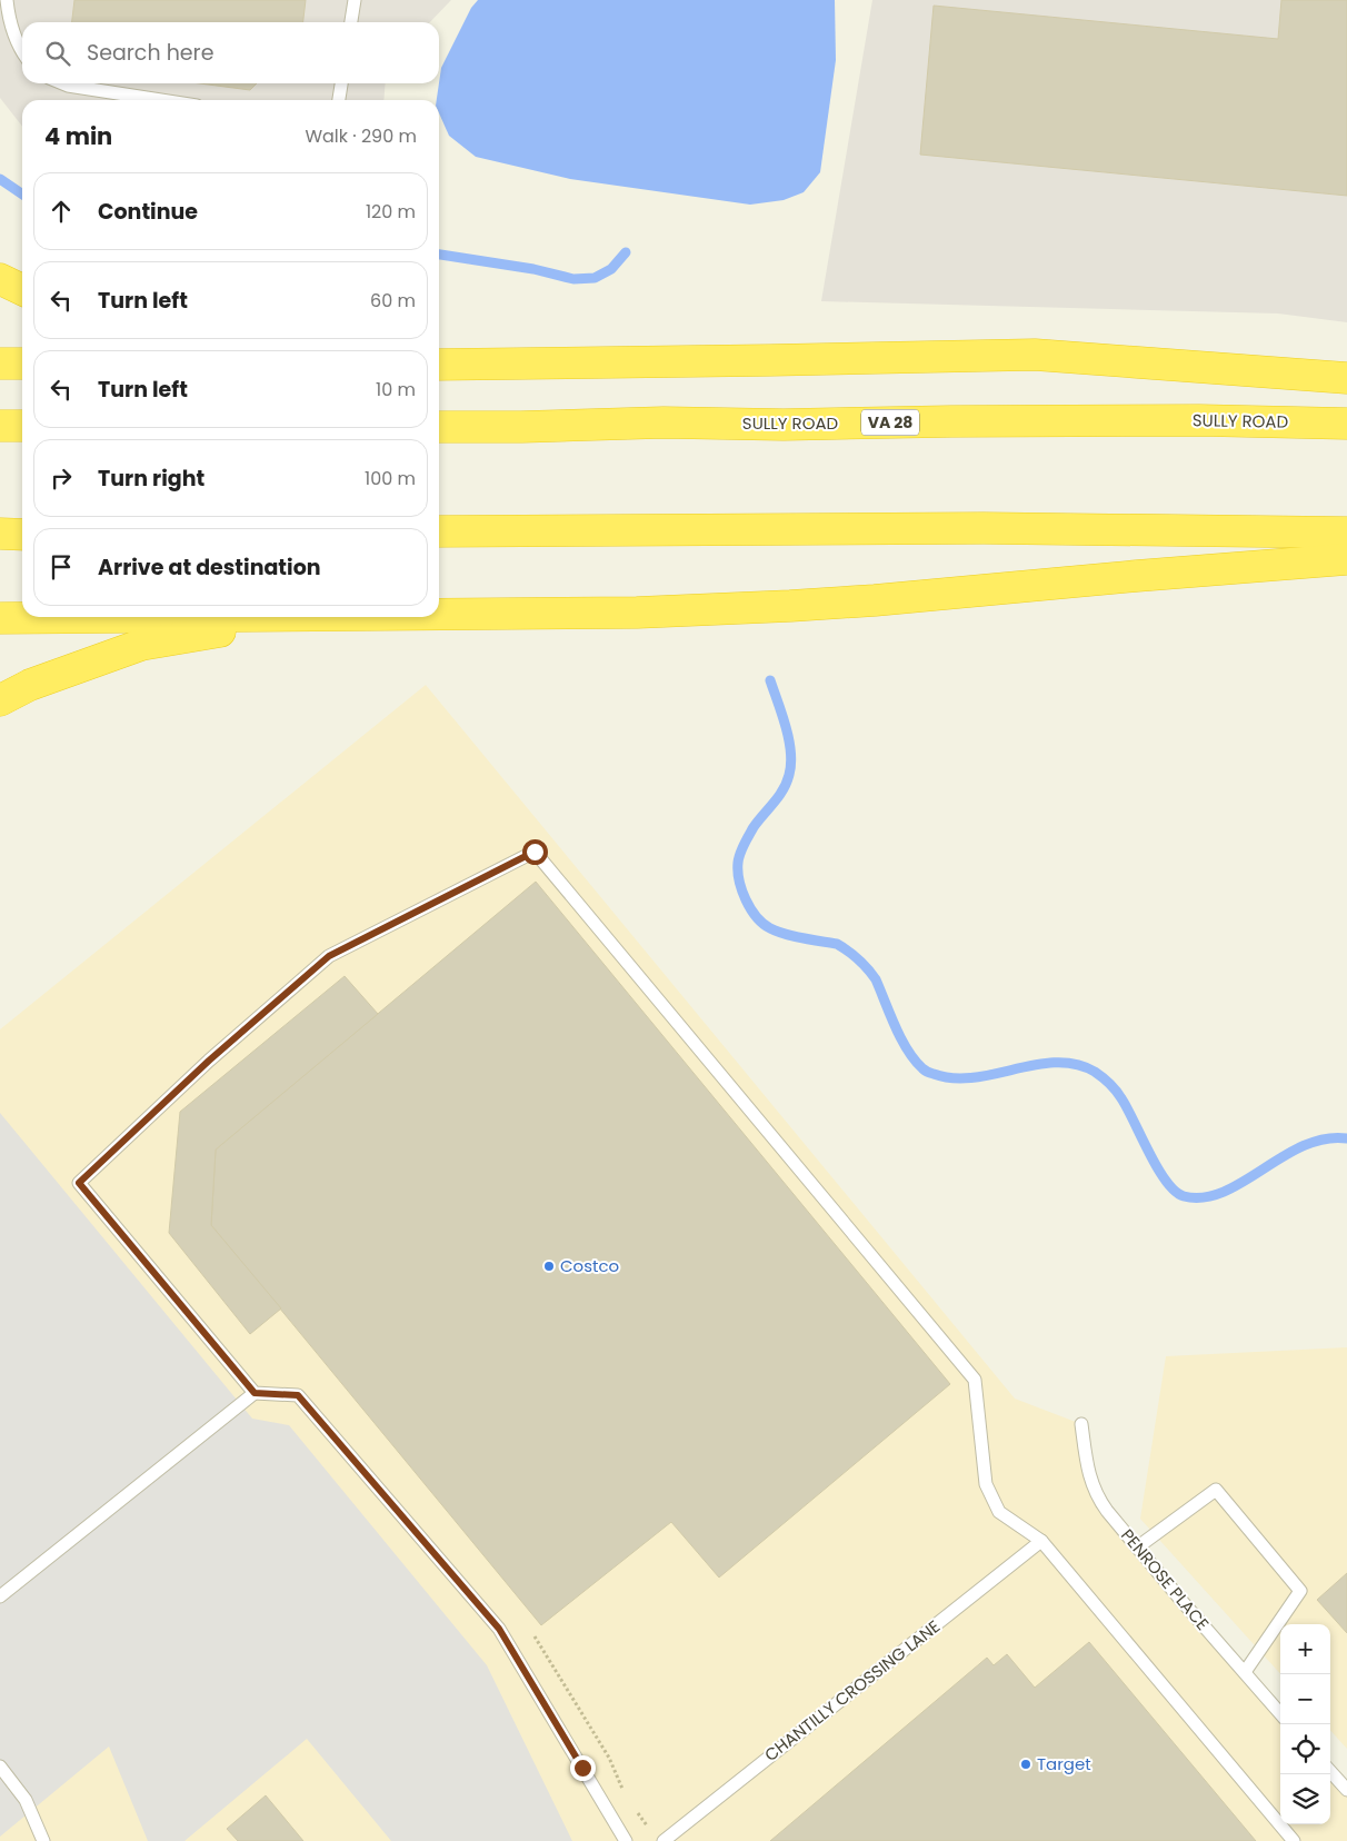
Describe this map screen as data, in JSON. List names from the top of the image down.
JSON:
{
  "streets": {
    "highway": ["SULLY ROAD", "VA 28"],
    "lane": ["PENROSE PLACE", "CHANTILLY CROSSING LANE"]
  },
  "places": ["Costco", "Target"],
  "page": {
    "search": "Search here",
    "heading": ["4 min", "Walk · 290 m"],
    "list": [
      ["Continue", "120 m"],
      ["Turn left", "60 m"],
      ["Turn left", "10 m"],
      ["Turn right", "100 m"],
      "Arrive at destination"
    ],
    "map_buttons": ["+", "−"]
  }
}
